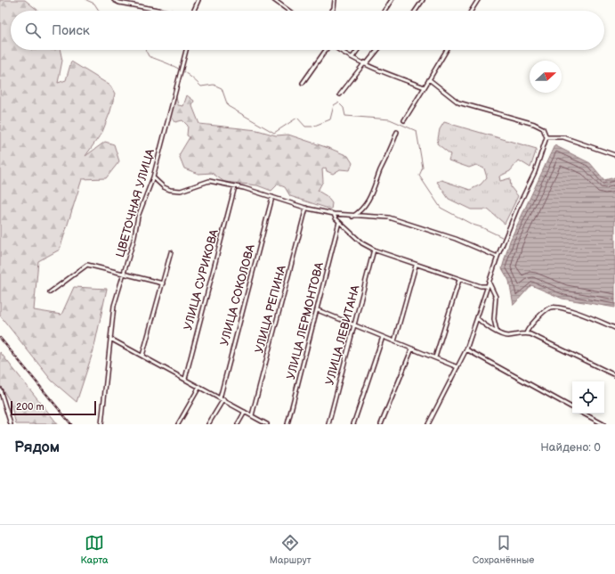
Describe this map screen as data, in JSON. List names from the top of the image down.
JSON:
{
  "streets": {
    "street": [
      "ЦВЕТОЧНАЯ УЛИЦА",
      "УЛИЦА СУРИКОВА",
      "УЛИЦА СОКОЛОВА",
      "УЛИЦА РЕПИНА",
      "УЛИЦА ЛЕРМОНТОВА",
      "УЛИЦА ЛЕВИТАНА"
    ]
  },
  "scale_bar": "200 m",
  "north": "right",
  "page": {
    "search": "Поиск",
    "scale": "200 m",
    "heading": ["Рядом", "Найдено: 0"],
    "nav": ["Карта", "Маршрут", "Сохранённые"]
  }
}
